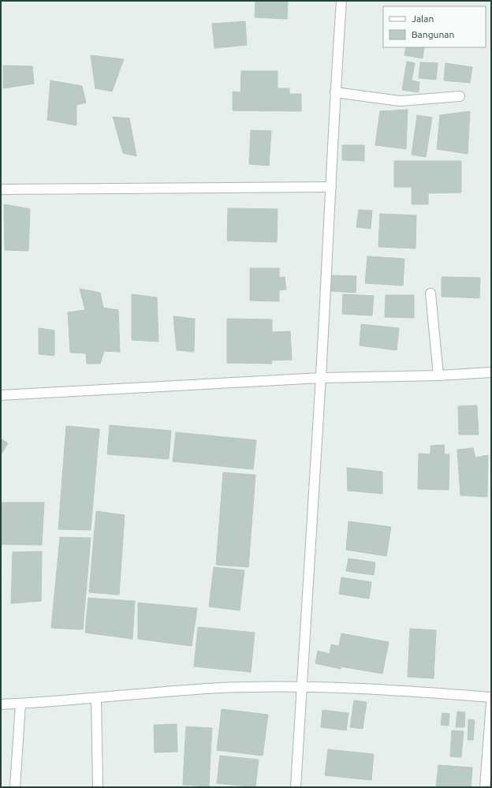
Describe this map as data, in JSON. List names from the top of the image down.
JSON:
{
  "legend": ["Jalan", "Bangunan"]
}
